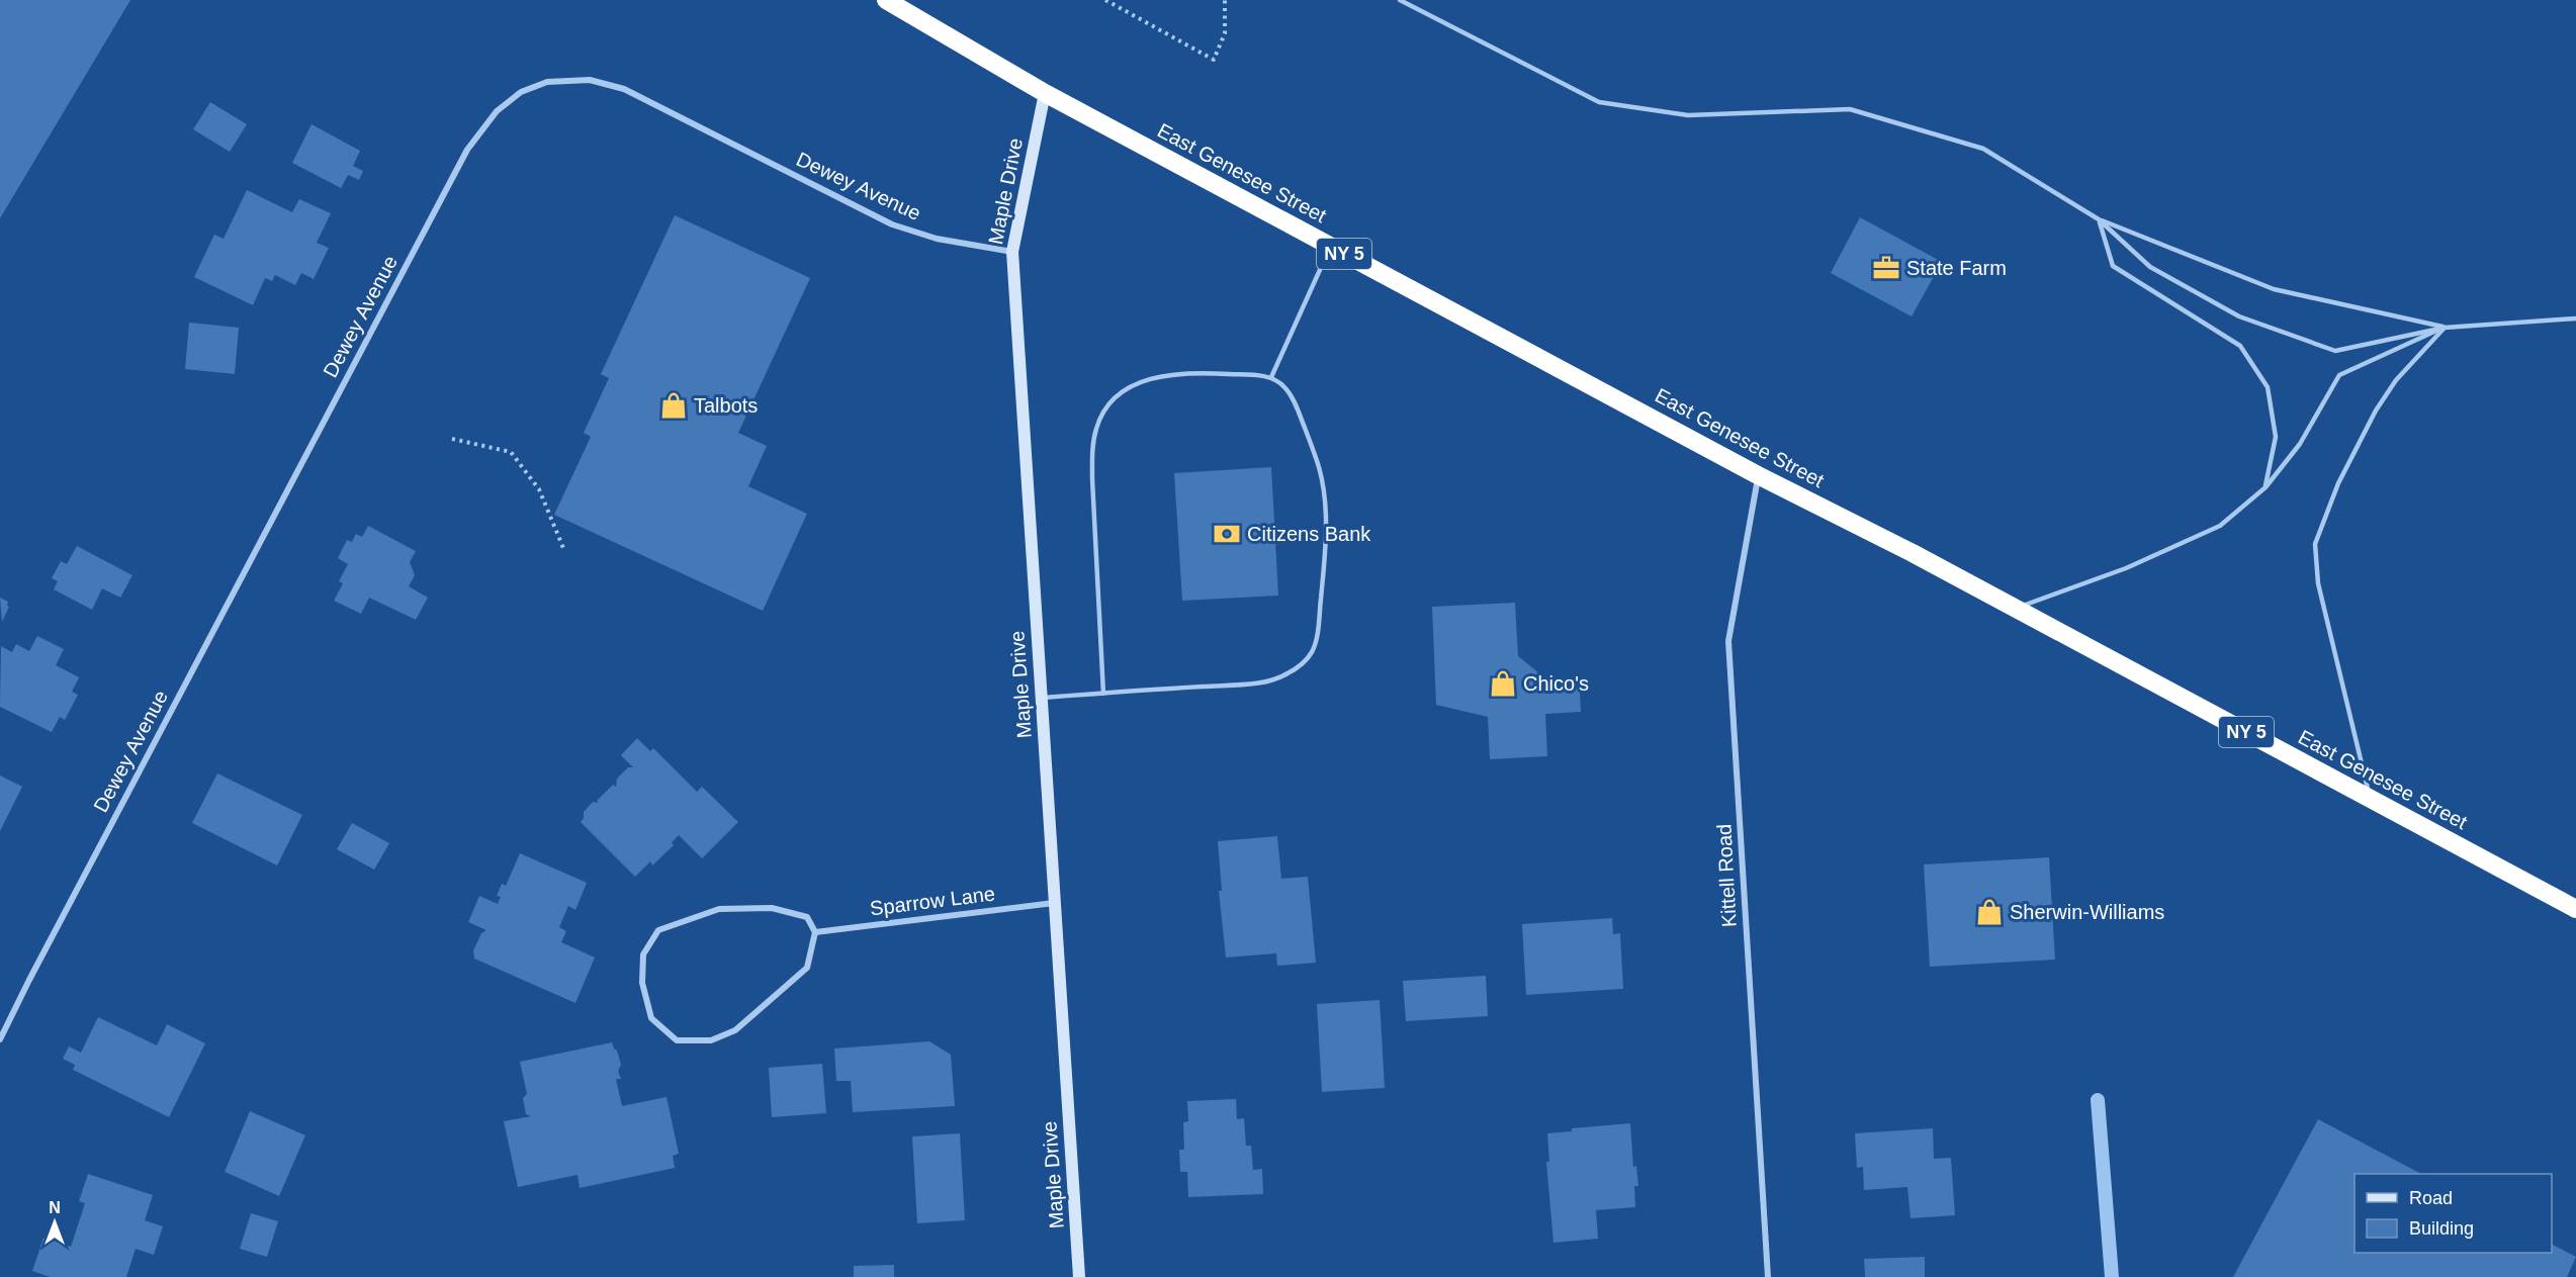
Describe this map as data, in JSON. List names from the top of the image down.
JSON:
{
  "streets": {
    "highway": ["East Genesee Street", "NY 5"],
    "street": [
      "Dewey Avenue",
      "Maple Drive",
      "Kittell Road",
      "Sparrow Lane"
    ]
  },
  "crossings": [
    ["East Genesee Street", "Maple Drive"],
    ["East Genesee Street", "Kittell Road"],
    ["Dewey Avenue", "Maple Drive"],
    ["Maple Drive", "Sparrow Lane"]
  ],
  "places": {
    "office": ["State Farm"],
    "shop": ["Talbots", "Chico's", "Sherwin-Williams"],
    "bank": ["Citizens Bank"]
  },
  "legend": ["Road", "Building"],
  "north": "top"
}
